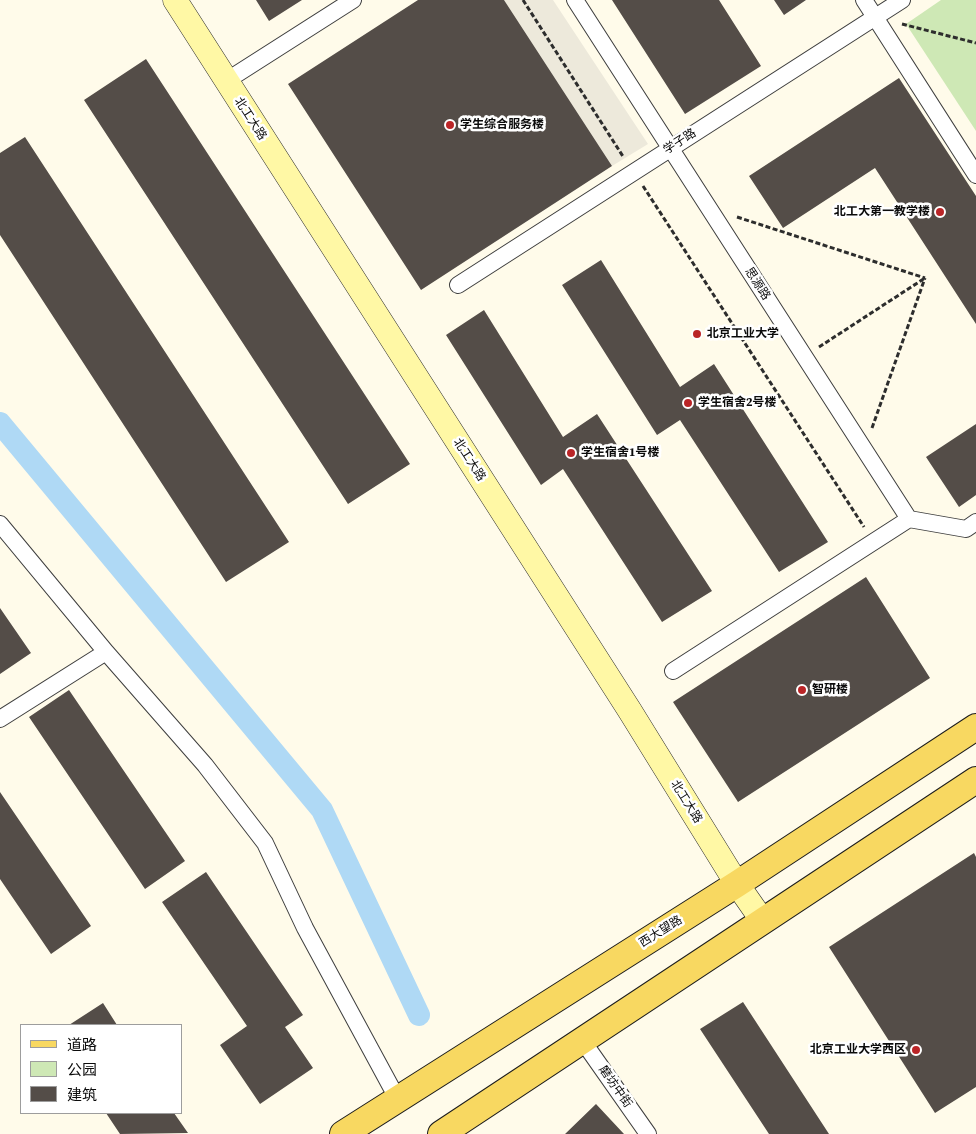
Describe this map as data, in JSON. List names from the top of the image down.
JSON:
{
  "streets": {
    "main road": ["西大望路"],
    "street": [
      "北工大路",
      "学子路",
      "思源路",
      "磨坊中街"
    ]
  },
  "crossings": [
    ["北工大路", "西大望路"],
    ["学子路", "思源路"]
  ],
  "places": [
    "学生综合服务楼",
    "北工大第一教学楼",
    "北京工业大学",
    "学生宿舍2号楼",
    "学生宿舍1号楼",
    "智研楼",
    "北京工业大学西区"
  ],
  "legend": ["道路", "公园", "建筑"]
}
